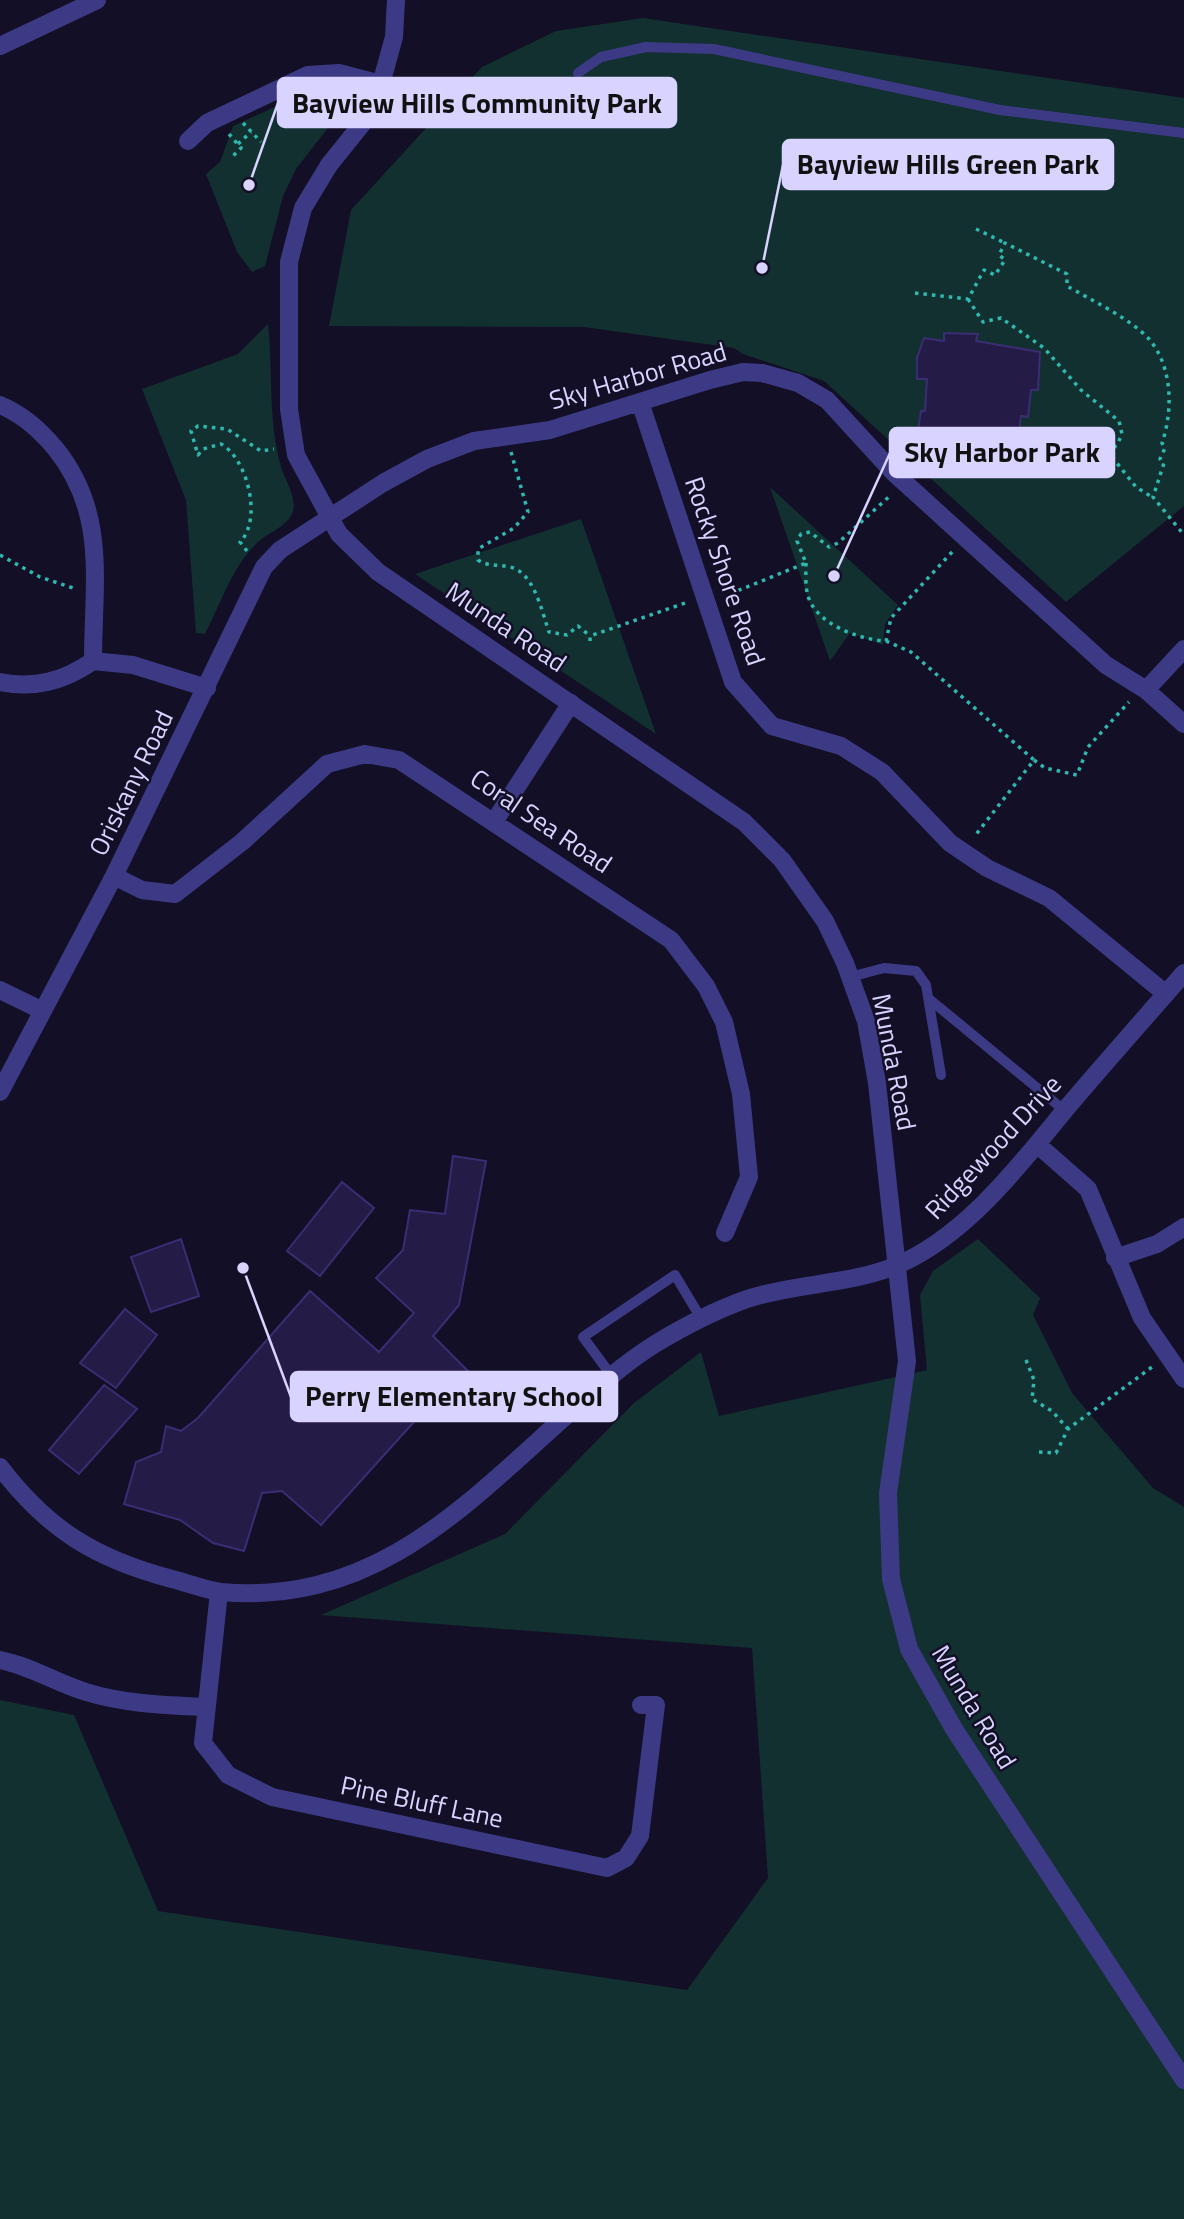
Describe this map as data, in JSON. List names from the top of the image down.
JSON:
{
  "streets": {
    "street": [
      "Sky Harbor Road",
      "Rocky Shore Road",
      "Munda Road",
      "Oriskany Road",
      "Coral Sea Road",
      "Ridgewood Drive",
      "Pine Bluff Lane"
    ]
  },
  "crossings": [
    ["Sky Harbor Road", "Rocky Shore Road"],
    ["Sky Harbor Road", "Munda Road"],
    ["Sky Harbor Road", "Oriskany Road"],
    ["Rocky Shore Road", "Ridgewood Drive"],
    ["Munda Road", "Oriskany Road"],
    ["Munda Road", "Ridgewood Drive"],
    ["Oriskany Road", "Coral Sea Road"],
    ["Ridgewood Drive", "Pine Bluff Lane"]
  ],
  "places": [
    "Bayview Hills Community Park",
    "Bayview Hills Green Park",
    "Sky Harbor Park",
    "Perry Elementary School"
  ]
}
